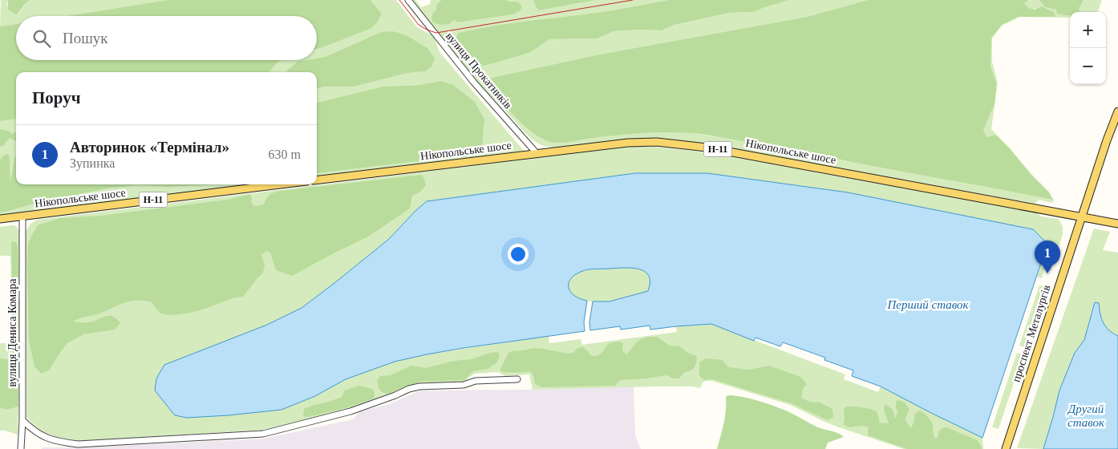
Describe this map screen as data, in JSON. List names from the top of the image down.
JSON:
{
  "streets": {
    "main road": ["Н-11", "Нікопольське шосе", "проспект Металургів"],
    "street": ["вулиця Прокатників", "вулиця Дениса Комара"]
  },
  "crossings": [
    ["вулиця Прокатників", "Нікопольське шосе"],
    ["Нікопольське шосе", "вулиця Дениса Комара"],
    ["Нікопольське шосе", "проспект Металургів"]
  ],
  "water": ["Перший ставок", "Другий ставок"],
  "page": {
    "map_buttons": ["+", "−"],
    "search": "Пошук",
    "heading": "Поруч",
    "list": [
      {
        "mark": "1",
        "name": "Авторинок «Термінал»",
        "note": "Зупинка",
        "value": "630 m"
      }
    ],
    "pins": "1"
  }
}
